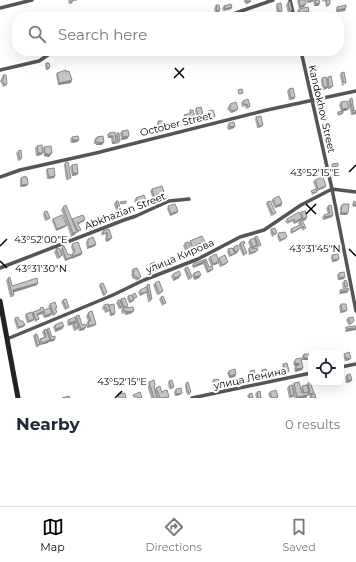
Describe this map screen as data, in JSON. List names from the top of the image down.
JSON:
{
  "streets": {
    "street": [
      "Kandokhov Street",
      "October Street",
      "Abkhazian Street",
      "улица Кирова",
      "улица Ленина"
    ]
  },
  "crossings": [
    ["Kandokhov Street", "October Street"],
    ["Kandokhov Street", "улица Кирова"]
  ],
  "page": {
    "search": "Search here",
    "heading": ["Nearby", "0 results"],
    "nav": ["Map", "Directions", "Saved"]
  },
  "coordinates": [
    "43°52'15\"E",
    "43°52'00\"E",
    "43°31'45\"N",
    "43°31'30\"N"
  ]
}
